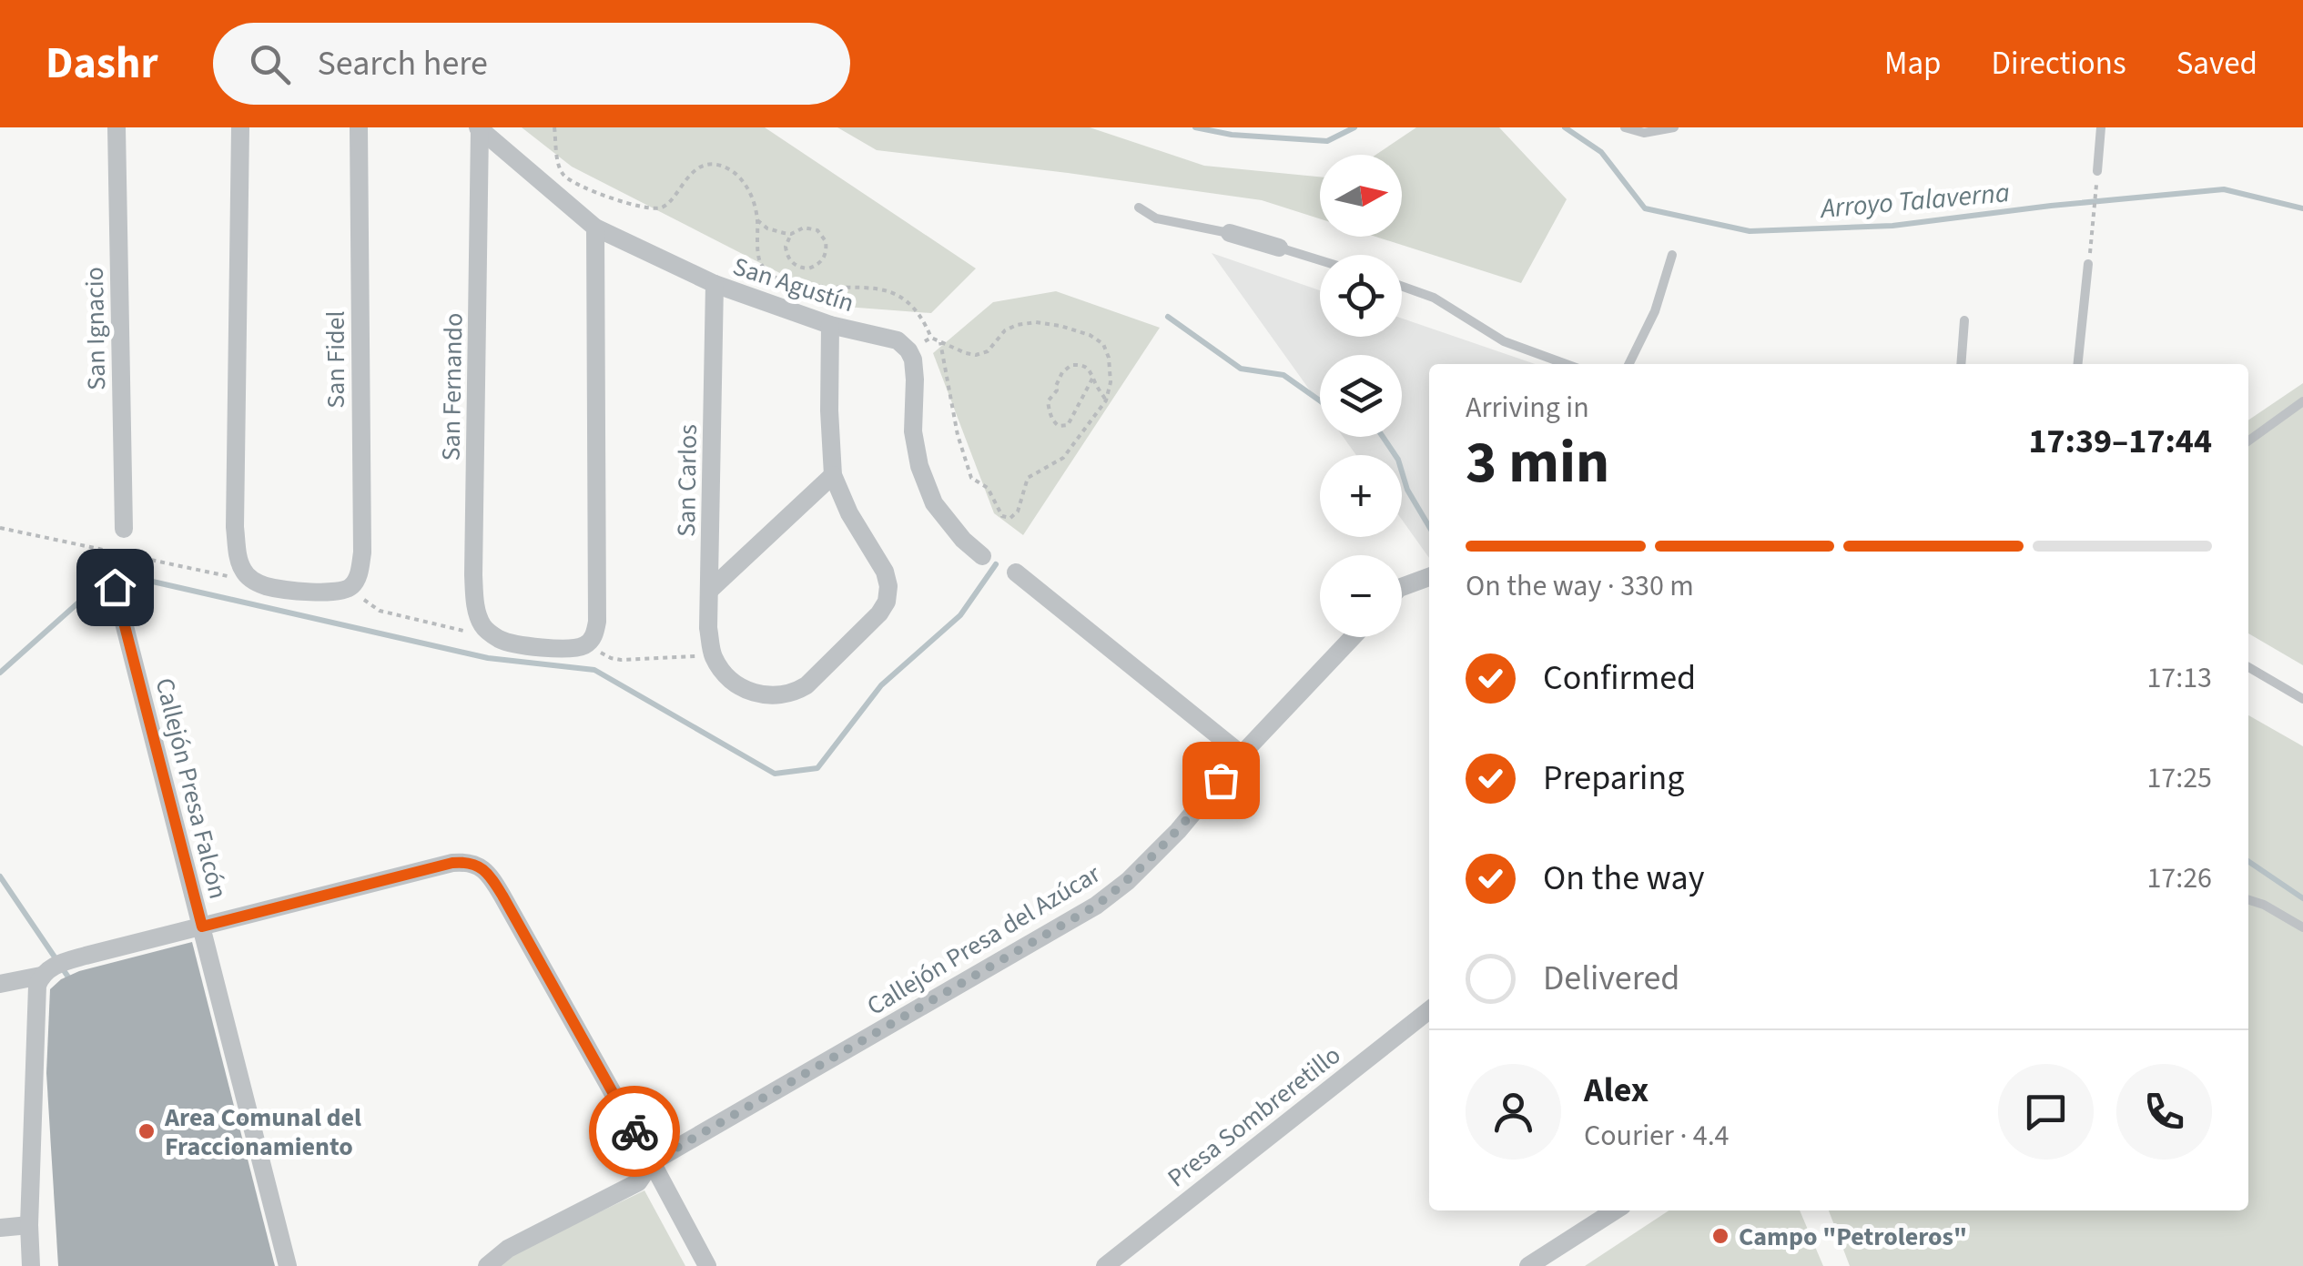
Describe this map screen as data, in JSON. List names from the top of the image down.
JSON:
{
  "streets": {
    "street": [
      "San Agustín",
      "San Ignacio",
      "San Fidel",
      "San Fernando",
      "San Carlos",
      "Callejón Presa Falcón",
      "Callejón Presa del Azúcar",
      "Presa Sombreretillo"
    ]
  },
  "crossings": [
    ["San Agustín", "San Fernando"],
    ["San Agustín", "San Carlos"]
  ],
  "water": ["Arroyo Talaverna"],
  "places": ["Area Comunal del Fraccionamiento", "Campo \"Petroleros\""],
  "north": "right",
  "page": {
    "header": "Dashr",
    "search": "Search here",
    "nav": ["Map", "Directions", "Saved"],
    "map_buttons": ["+", "−"],
    "heading": ["3 min", "Arriving in", "17:39–17:44"],
    "panel": ["Alex", "Courier · 4.4"],
    "bar": "On the way · 330 m",
    "list": [
      ["Confirmed", "17:13"],
      ["Preparing", "17:25"],
      ["On the way", "17:26"],
      "Delivered"
    ]
  }
}
